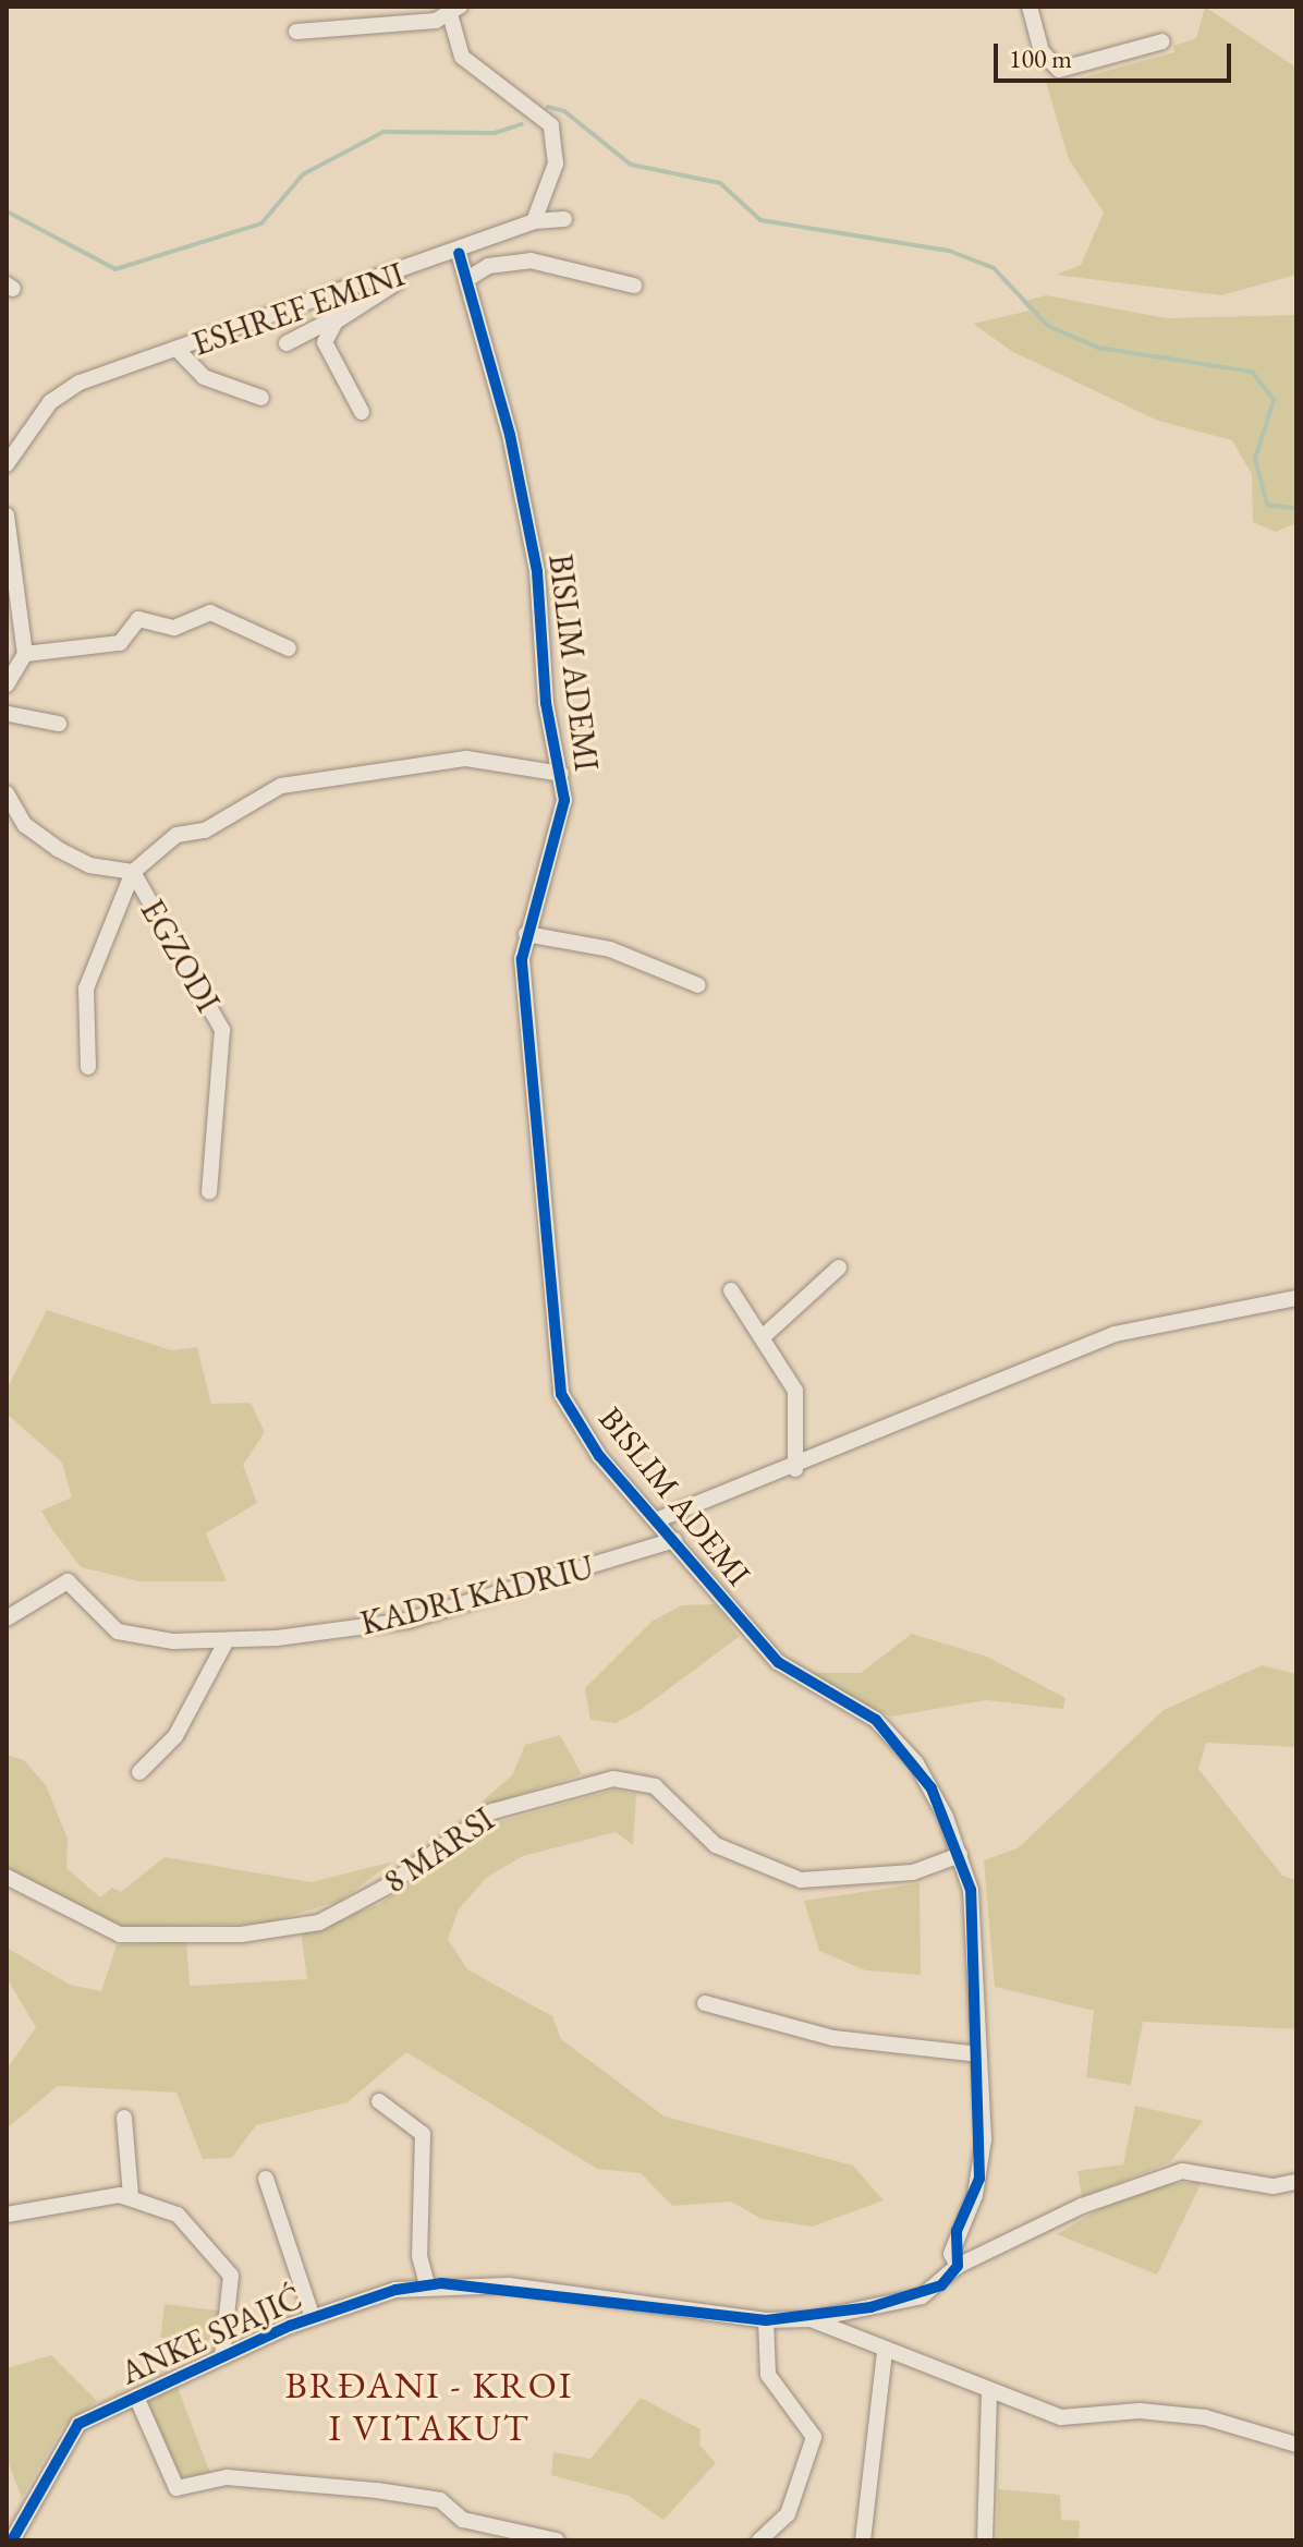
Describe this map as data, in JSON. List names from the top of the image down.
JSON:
{
  "streets": {
    "street": [
      "ESHREF EMINI",
      "BISLIM ADEMI",
      "EGZODI",
      "KADRI KADRIU",
      "8 MARSI",
      "ANKE SPAJIĆ"
    ]
  },
  "crossings": [
    ["ESHREF EMINI", "BISLIM ADEMI"],
    ["BISLIM ADEMI", "KADRI KADRIU"],
    ["BISLIM ADEMI", "8 MARSI"]
  ],
  "districts": ["BRĐANI - KROI I VITAKUT"],
  "scale_bar": "100 m"
}
